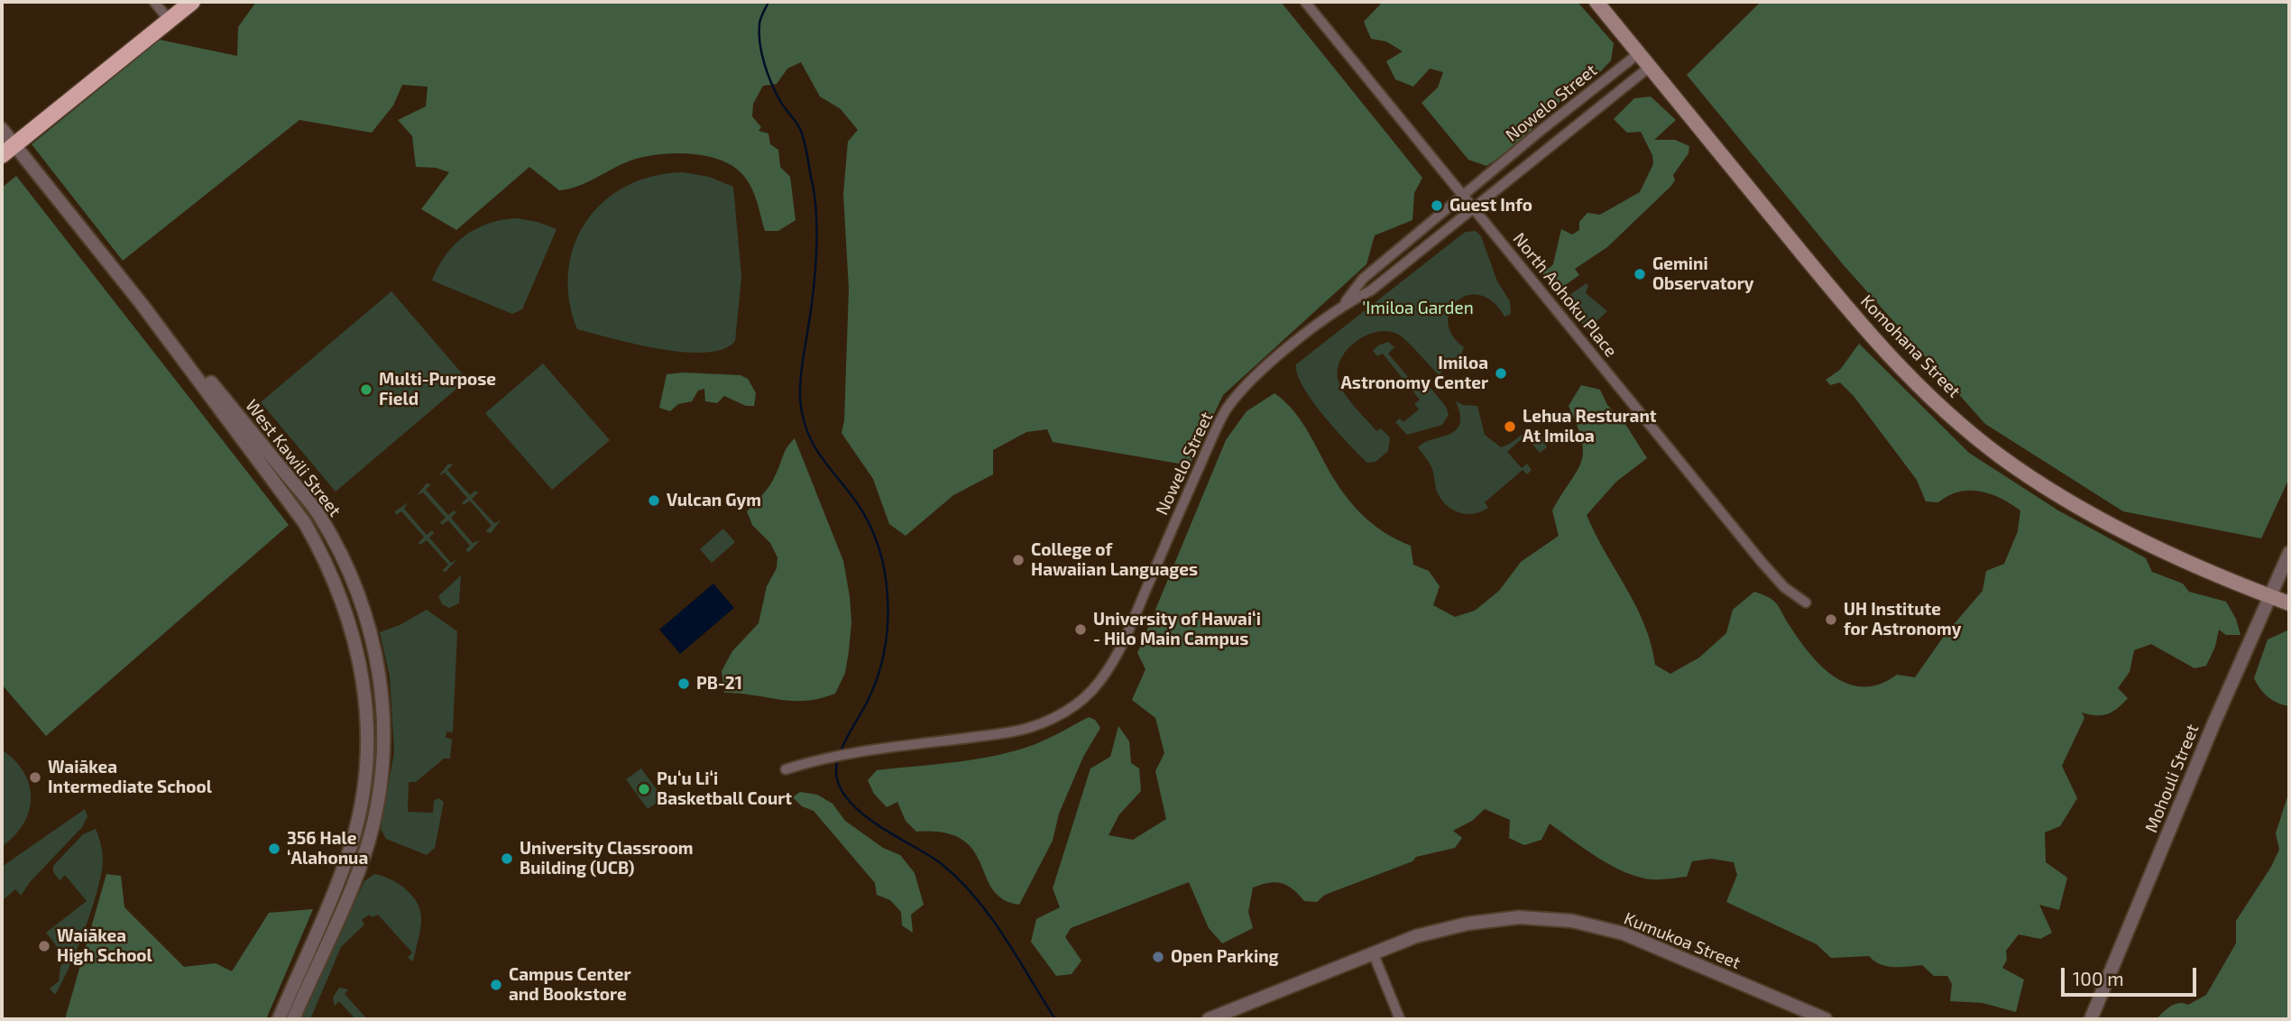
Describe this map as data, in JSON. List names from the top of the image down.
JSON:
{
  "streets": {
    "main road": ["Komohana Street"],
    "street": [
      "Nowelo Street",
      "North Aohoku Place",
      "West Kawili Street",
      "Mohouli Street",
      "Kumukoa Street"
    ]
  },
  "crossings": [
    ["Nowelo Street", "North Aohoku Place"],
    ["Nowelo Street", "Komohana Street"],
    ["Komohana Street", "Mohouli Street"]
  ],
  "parks": ["'Imiloa Garden"],
  "places": [
    "Guest Info",
    "Gemini Observatory",
    "Imiloa Astronomy Center",
    "Multi-Purpose Field",
    "Lehua Resturant At Imiloa",
    "Vulcan Gym",
    "College of Hawaiian Languages",
    "UH Institute for Astronomy",
    "University of Hawaiʻi - Hilo Main Campus",
    "PB-21",
    "Waiākea Intermediate School",
    "Puʻu Liʻi Basketball Court",
    "356 Hale ʻAlahonua",
    "University Classroom Building (UCB)",
    "Waiākea High School",
    "Open Parking",
    "Campus Center and Bookstore"
  ],
  "scale_bar": "100 m"
}
